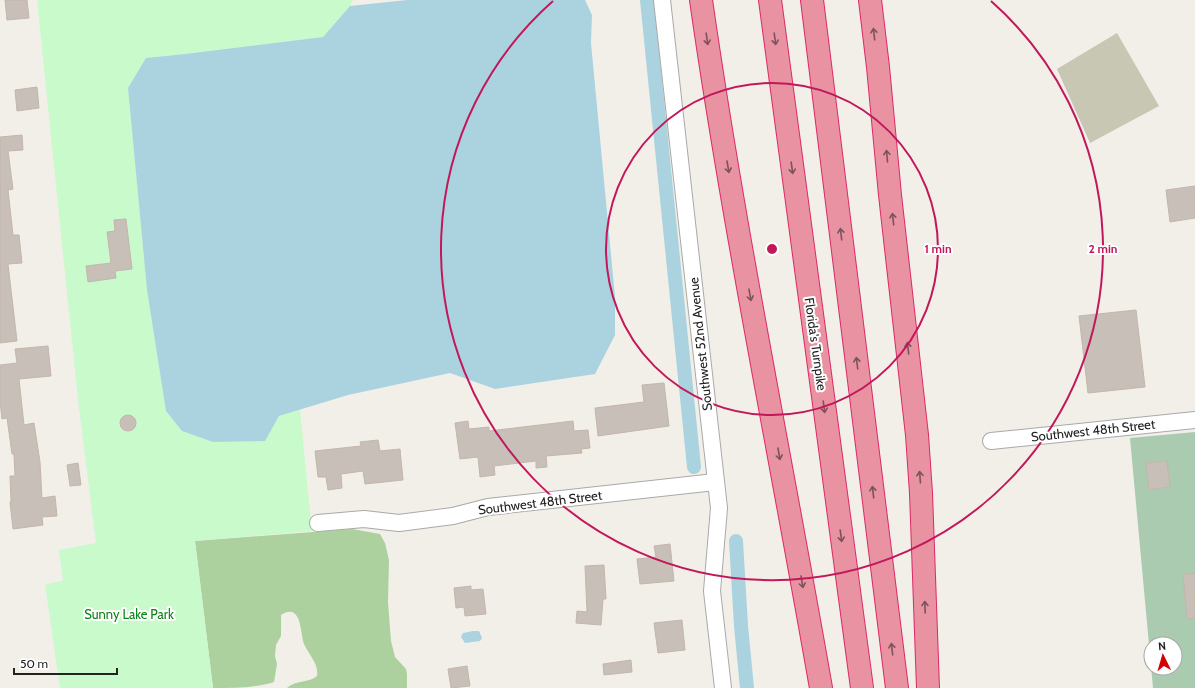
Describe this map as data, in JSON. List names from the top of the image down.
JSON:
{
  "streets": {
    "highway": ["Florida's Turnpike"],
    "street": ["Southwest 52nd Avenue", "Southwest 48th Street"]
  },
  "crossings": [
    ["Southwest 52nd Avenue", "Southwest 48th Street"]
  ],
  "parks": ["Sunny Lake Park"],
  "scale_bar": "50 m",
  "north": "top",
  "rings": ["1 min", "2 min"]
}
